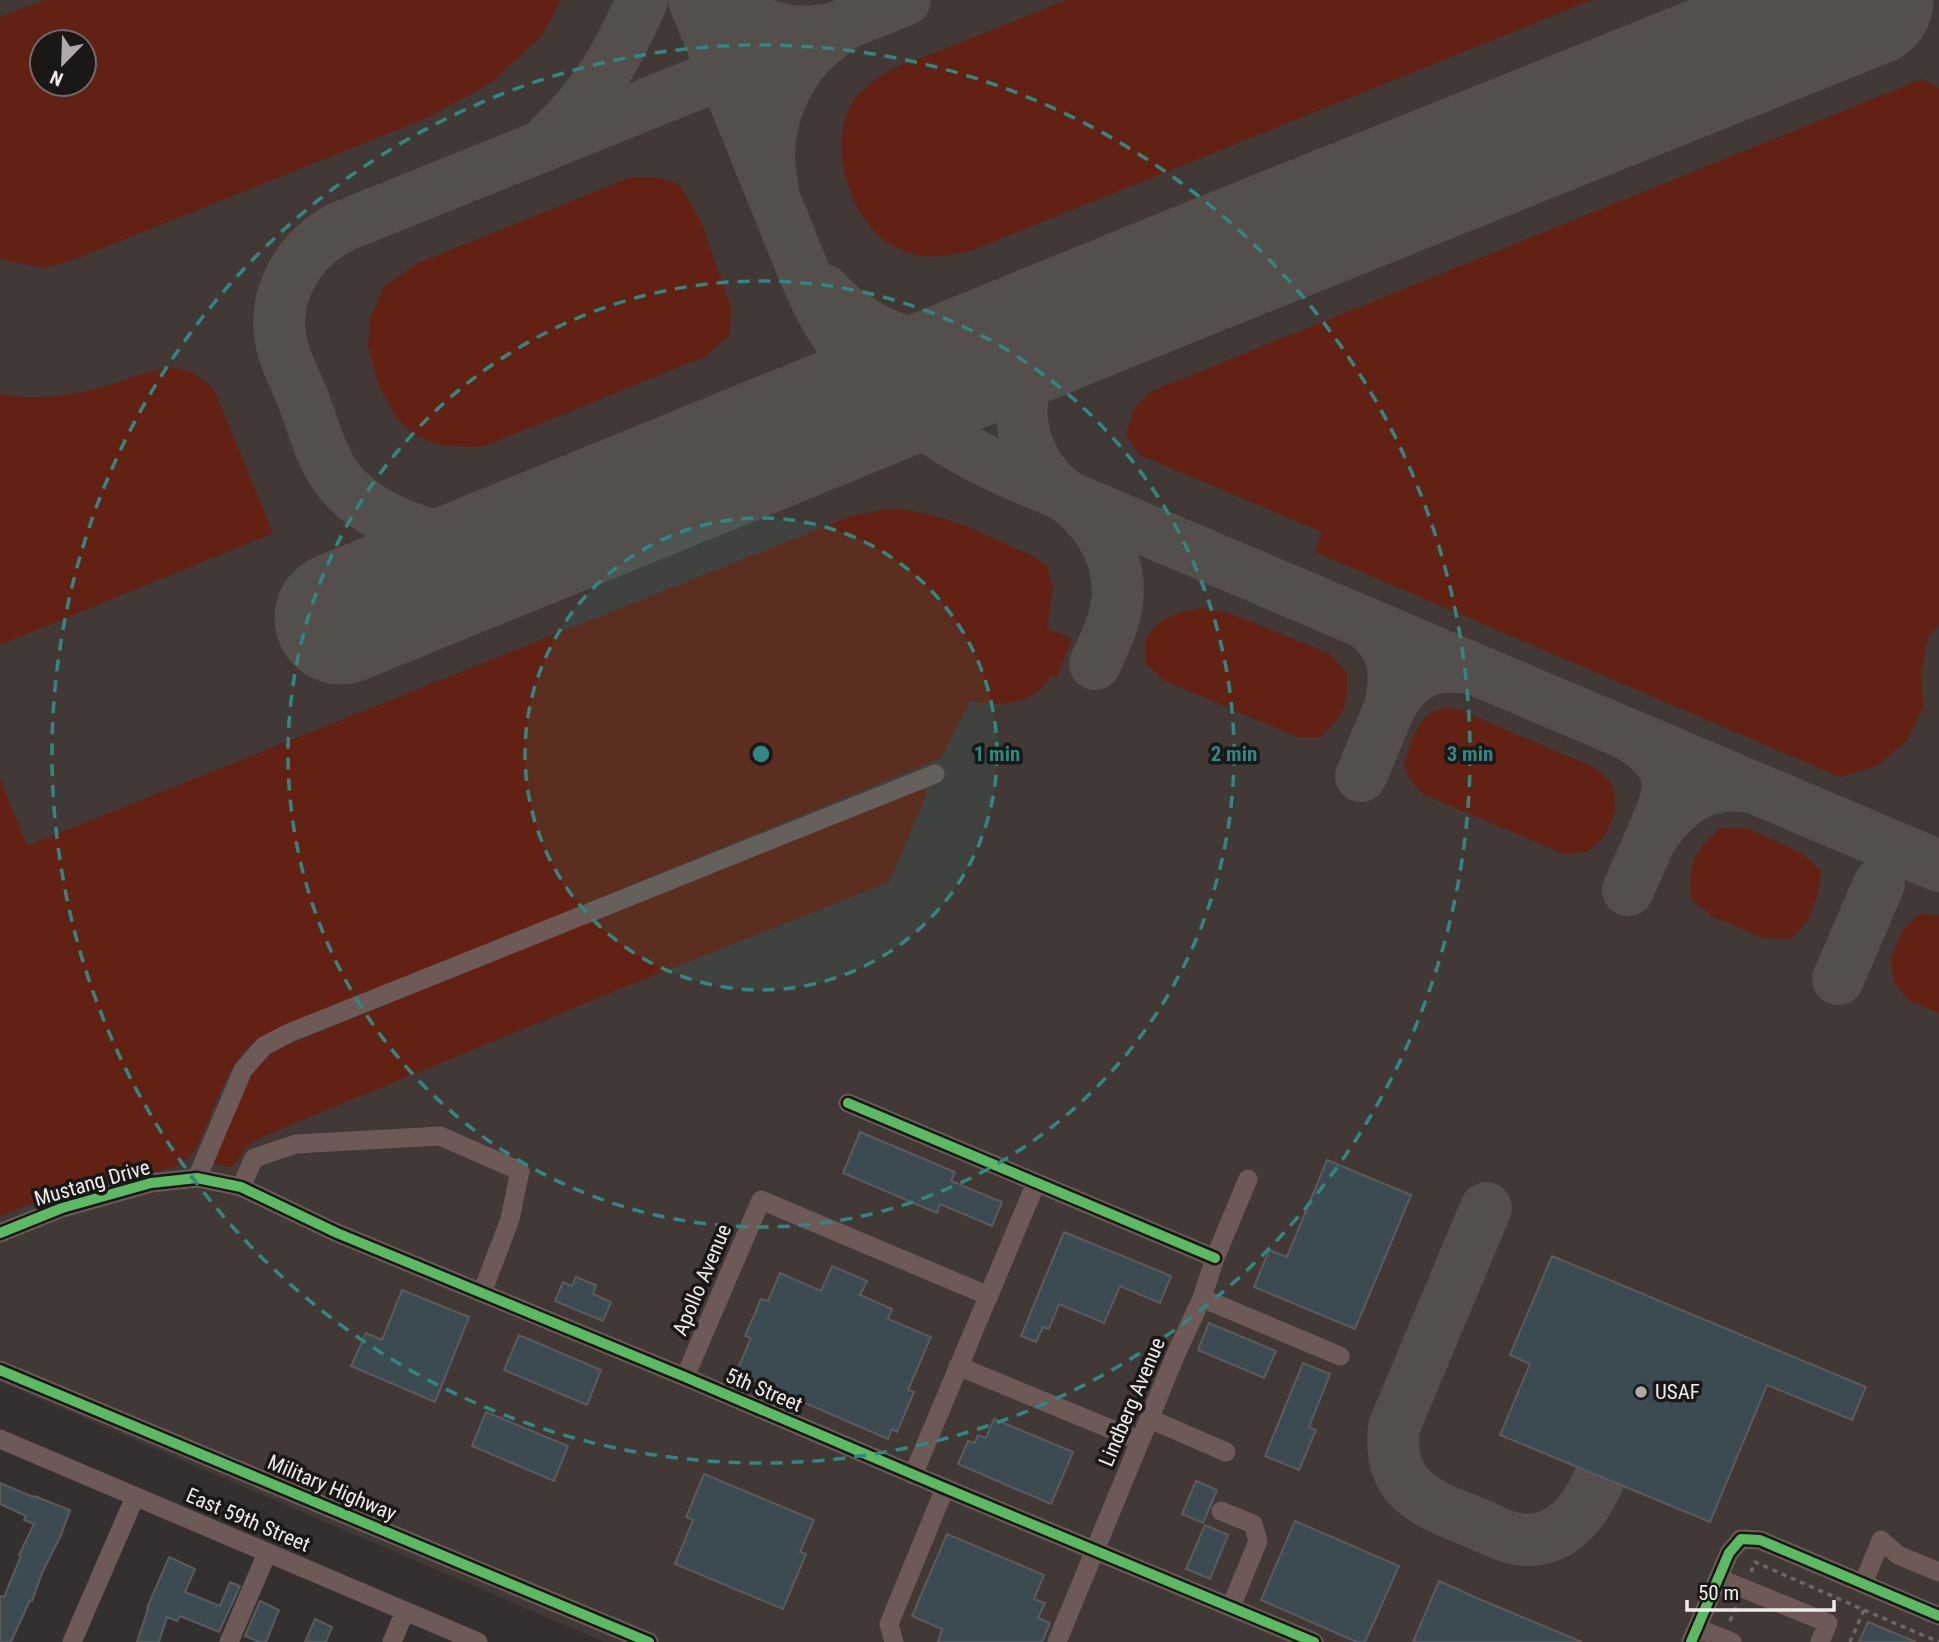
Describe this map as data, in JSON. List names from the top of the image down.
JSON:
{
  "streets": {
    "street": [
      "Mustang Drive",
      "Apollo Avenue",
      "5th Street",
      "Lindberg Avenue",
      "Military Highway",
      "East 59th Street"
    ]
  },
  "crossings": [
    ["Mustang Drive", "5th Street"],
    ["Apollo Avenue", "5th Street"],
    ["5th Street", "Lindberg Avenue"]
  ],
  "places": ["USAF"],
  "scale_bar": "50 m",
  "north": "bottom left",
  "rings": ["1 min", "2 min", "3 min"]
}
